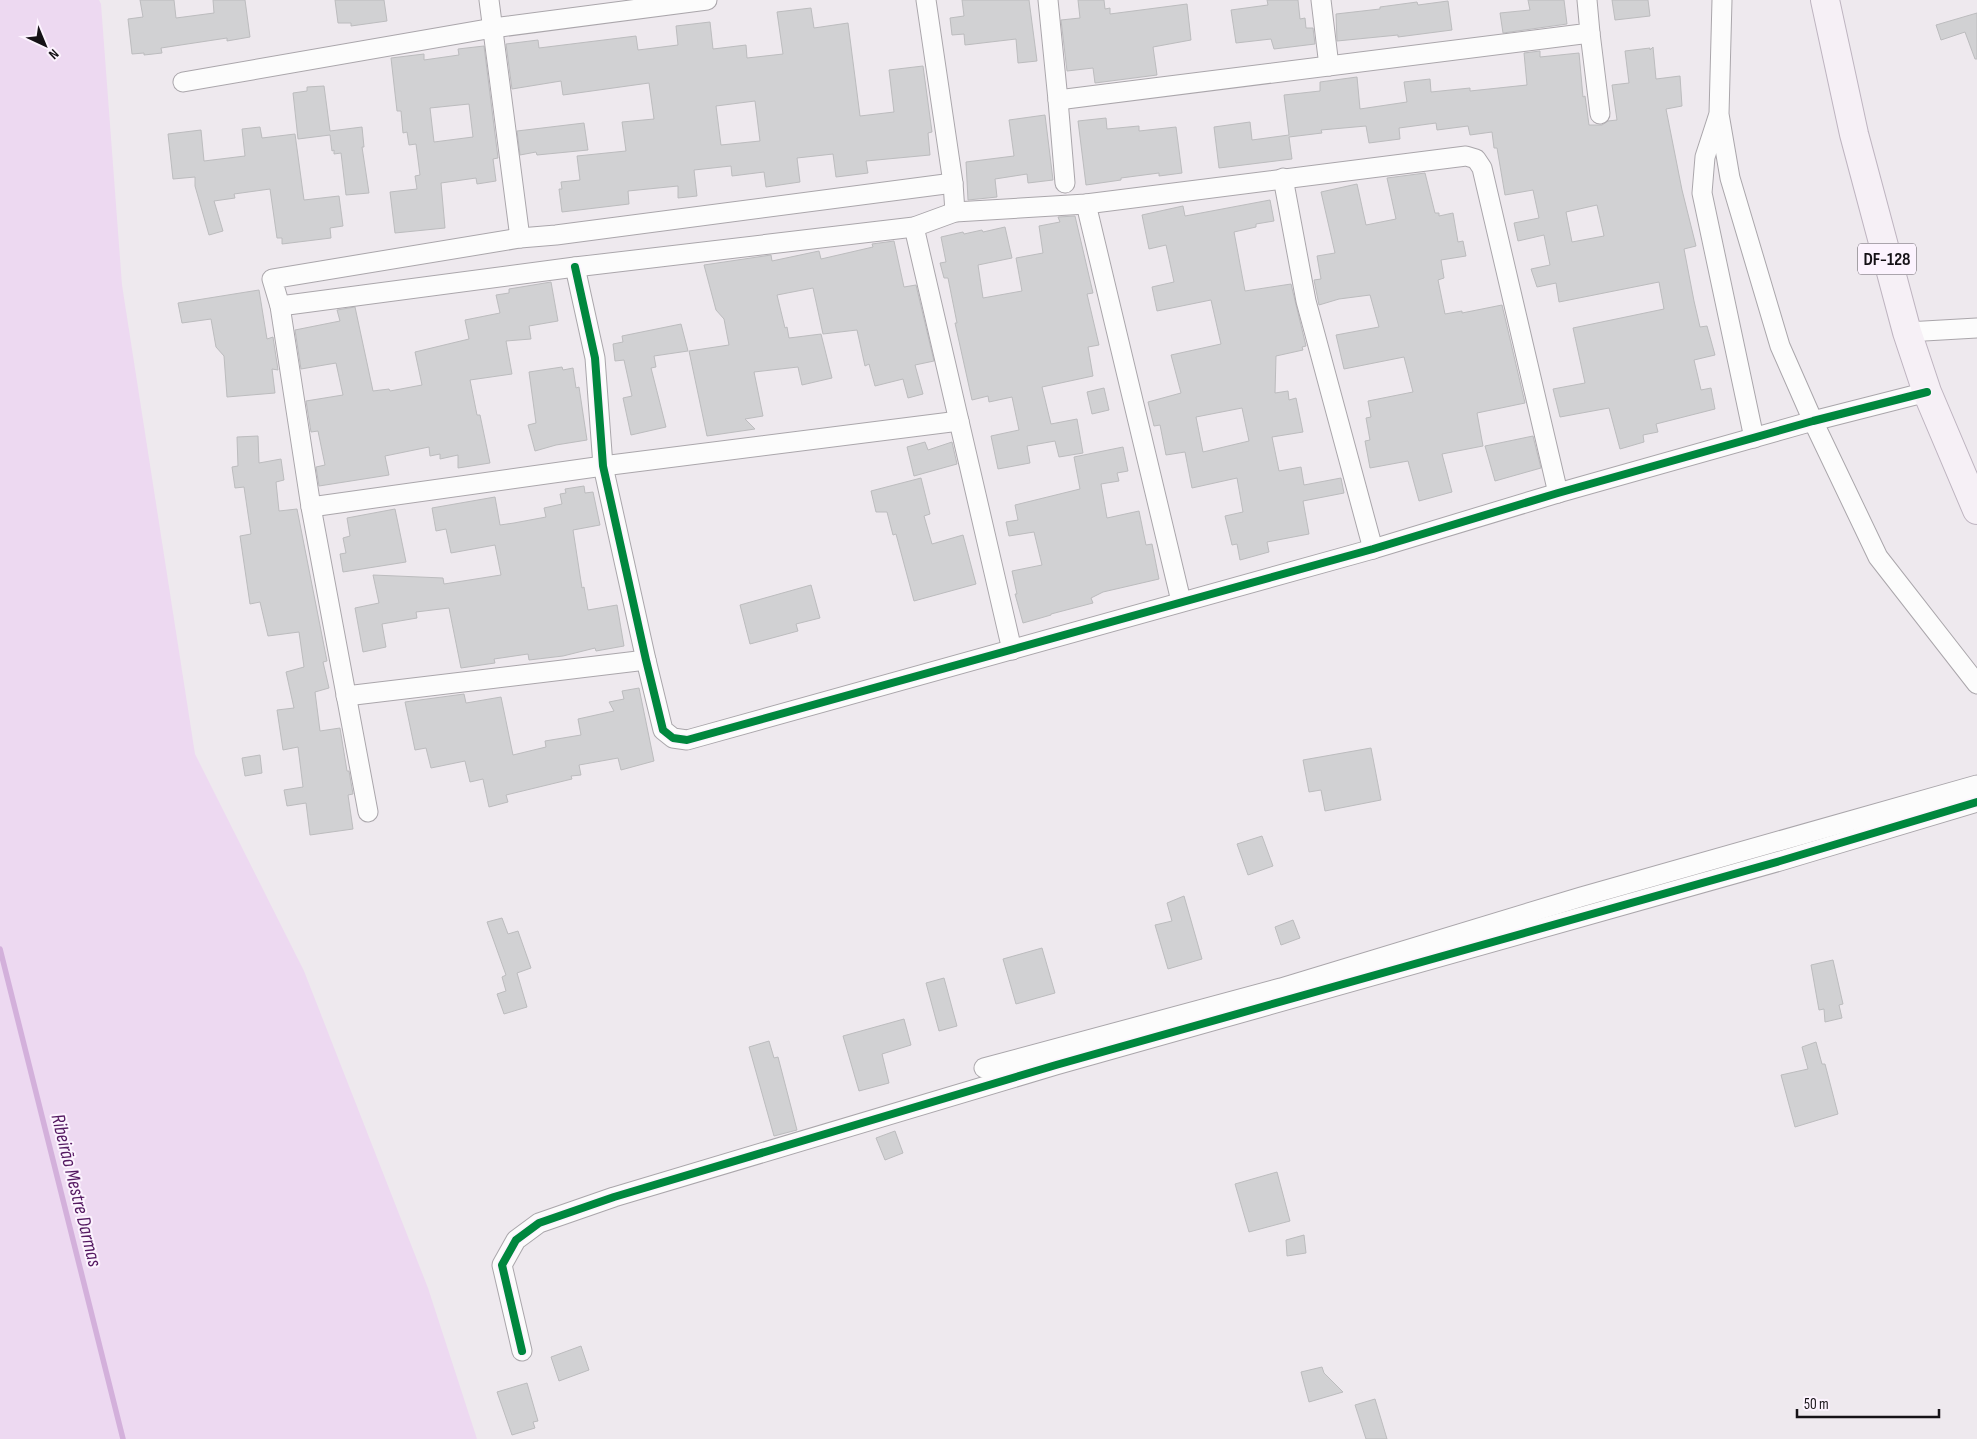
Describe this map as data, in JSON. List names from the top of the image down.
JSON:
{
  "streets": {
    "main road": ["DF-128"]
  },
  "water": ["Ribeirão Mestre Darmas"],
  "scale_bar": "50 m",
  "north": "bottom right"
}
